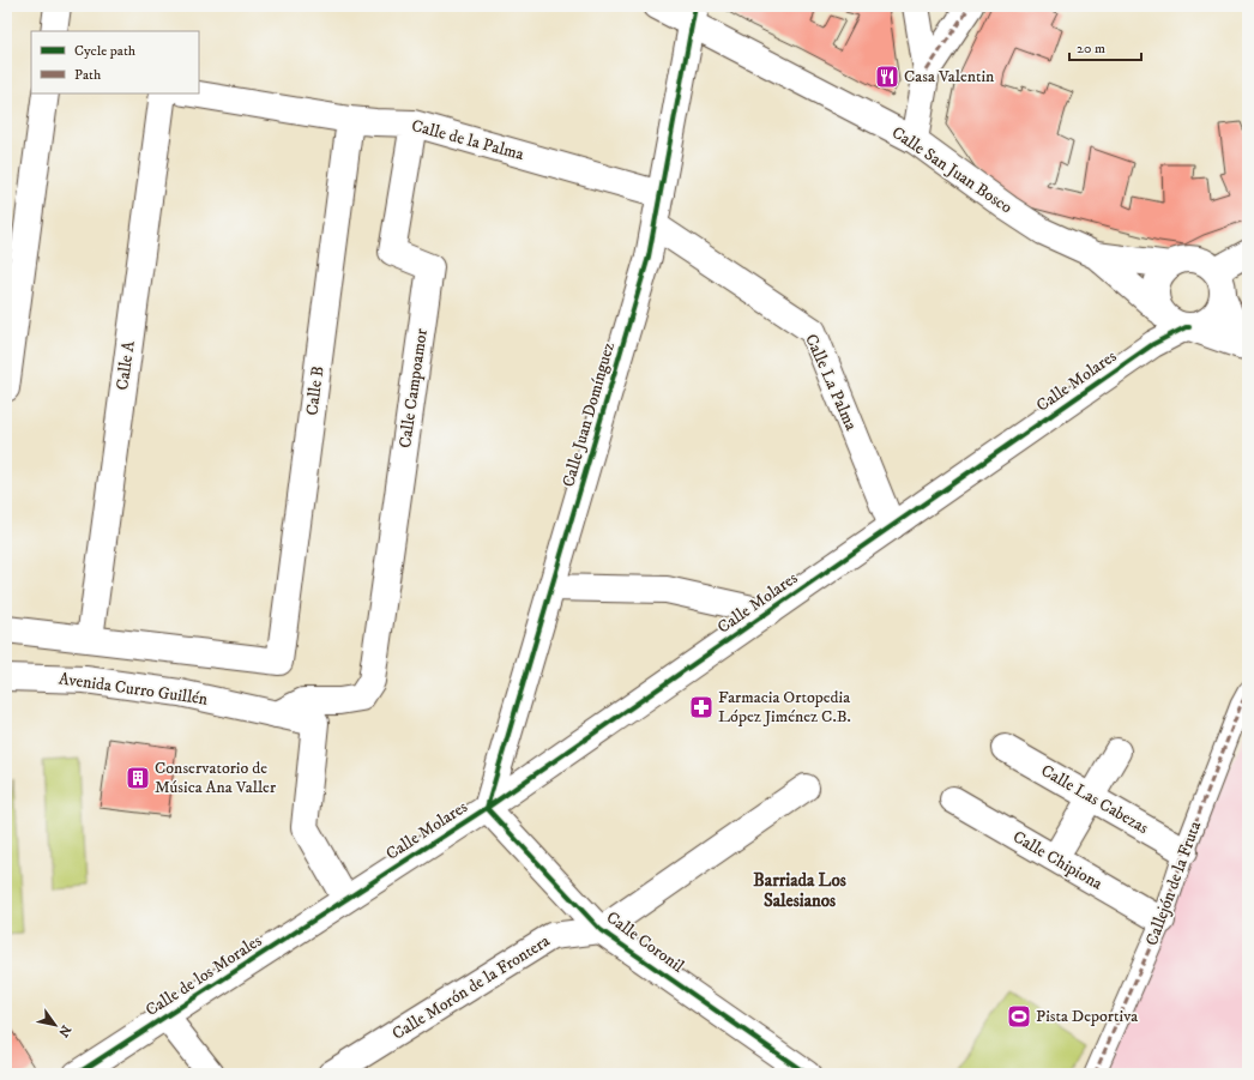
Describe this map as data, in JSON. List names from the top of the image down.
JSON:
{
  "streets": {
    "street": [
      "Calle de la Palma",
      "Calle San Juan Bosco",
      "Calle A",
      "Calle Molares",
      "Calle La Palma",
      "Calle Campoamor",
      "Calle B",
      "Calle Juan Domínguez",
      "Avenida Curro Guillén",
      "Calle Las Cabezas",
      "Calle Chipiona",
      "Callejón de la Fruta",
      "Calle Coronil",
      "Calle de los Morales",
      "Calle Morón de la Frontera"
    ]
  },
  "crossings": [
    ["Calle de la Palma", "Calle Campoamor"],
    ["Calle de la Palma", "Calle B"],
    ["Calle de la Palma", "Calle Juan Domínguez"],
    ["Calle San Juan Bosco", "Calle Molares"],
    ["Calle San Juan Bosco", "Calle Juan Domínguez"],
    ["Calle A", "Calle B"],
    ["Calle Molares", "Calle La Palma"],
    ["Calle Molares", "Calle Juan Domínguez"],
    ["Calle Molares", "Avenida Curro Guillén"],
    ["Calle Molares", "Calle Coronil"],
    ["Calle Molares", "Calle de los Morales"],
    ["Calle La Palma", "Calle Juan Domínguez"],
    ["Calle Campoamor", "Avenida Curro Guillén"],
    ["Calle Juan Domínguez", "Calle Coronil"],
    ["Avenida Curro Guillén", "Calle de los Morales"],
    ["Calle Las Cabezas", "Callejón de la Fruta"],
    ["Calle Chipiona", "Callejón de la Fruta"],
    ["Calle Coronil", "Calle Morón de la Frontera"]
  ],
  "districts": ["Barriada Los Salesianos"],
  "places": {
    "restaurant": ["Casa Valentin"],
    "pharmacy": ["Farmacia Ortopedia López Jiménez C.B."],
    "building": ["Conservatorio de Música Ana Valler"],
    "sports": ["Pista Deportiva"]
  },
  "legend": ["Cycle path", "Path"],
  "scale_bar": "20 m",
  "north": "bottom right"
}
